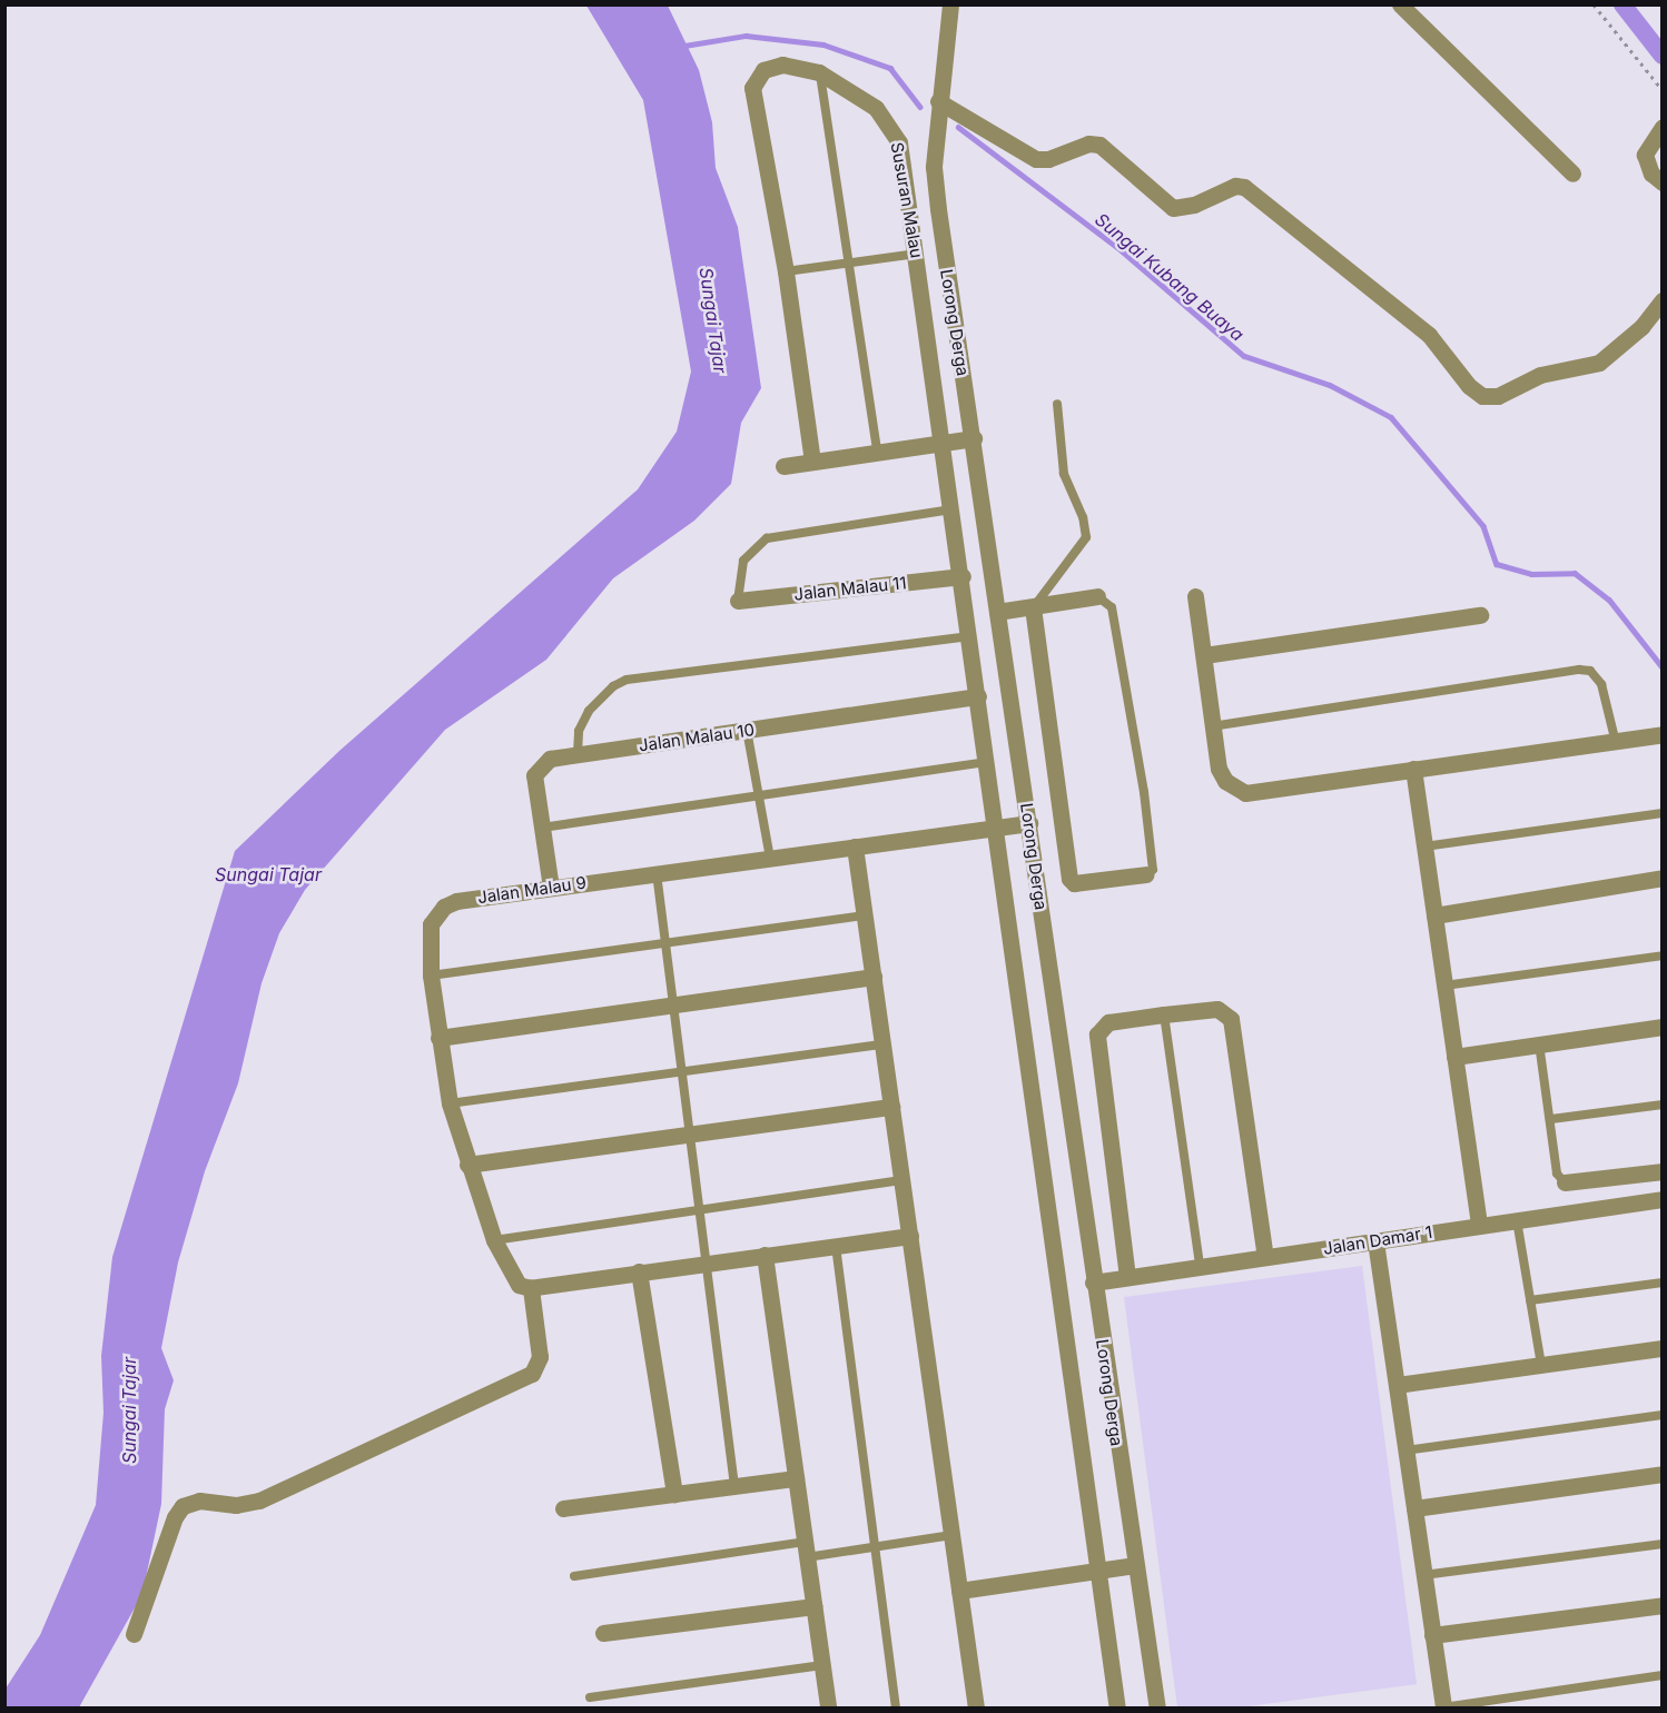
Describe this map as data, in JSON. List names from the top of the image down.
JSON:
{
  "streets": {
    "street": [
      "Susuran Malau",
      "Lorong Derga",
      "Jalan Malau 11",
      "Jalan Malau 10",
      "Jalan Malau 9",
      "Jalan Damar 1"
    ]
  },
  "crossings": [
    ["Susuran Malau", "Jalan Malau 11"],
    ["Susuran Malau", "Jalan Malau 10"],
    ["Susuran Malau", "Jalan Malau 9"],
    ["Lorong Derga", "Jalan Malau 9"],
    ["Lorong Derga", "Jalan Damar 1"],
    ["Jalan Malau 10", "Jalan Malau 9"]
  ],
  "water": ["Sungai Kubang Buaya", "Sungai Tajar"]
}
